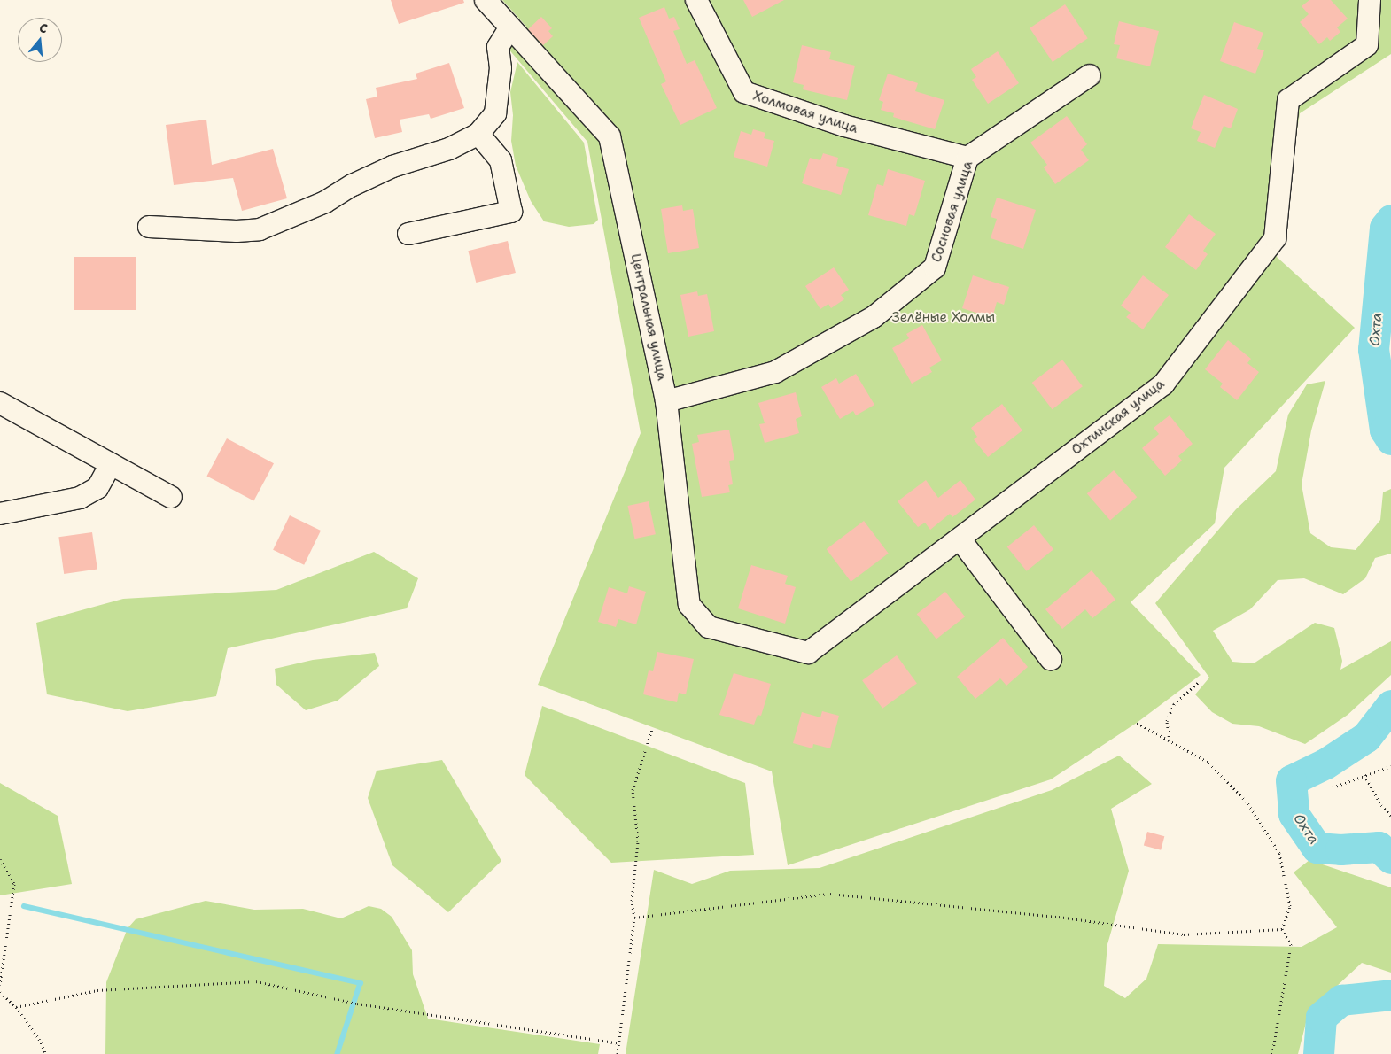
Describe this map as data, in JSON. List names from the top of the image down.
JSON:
{
  "streets": {
    "street": [
      "Холмовая улица",
      "Сосновая улица",
      "Центральная улица",
      "Охтинская улица"
    ]
  },
  "crossings": [
    ["Холмовая улица", "Сосновая улица"],
    ["Сосновая улица", "Центральная улица"],
    ["Центральная улица", "Охтинская улица"]
  ],
  "water": ["Охта"],
  "parks": ["Зелёные Холмы"],
  "north": "top"
}
